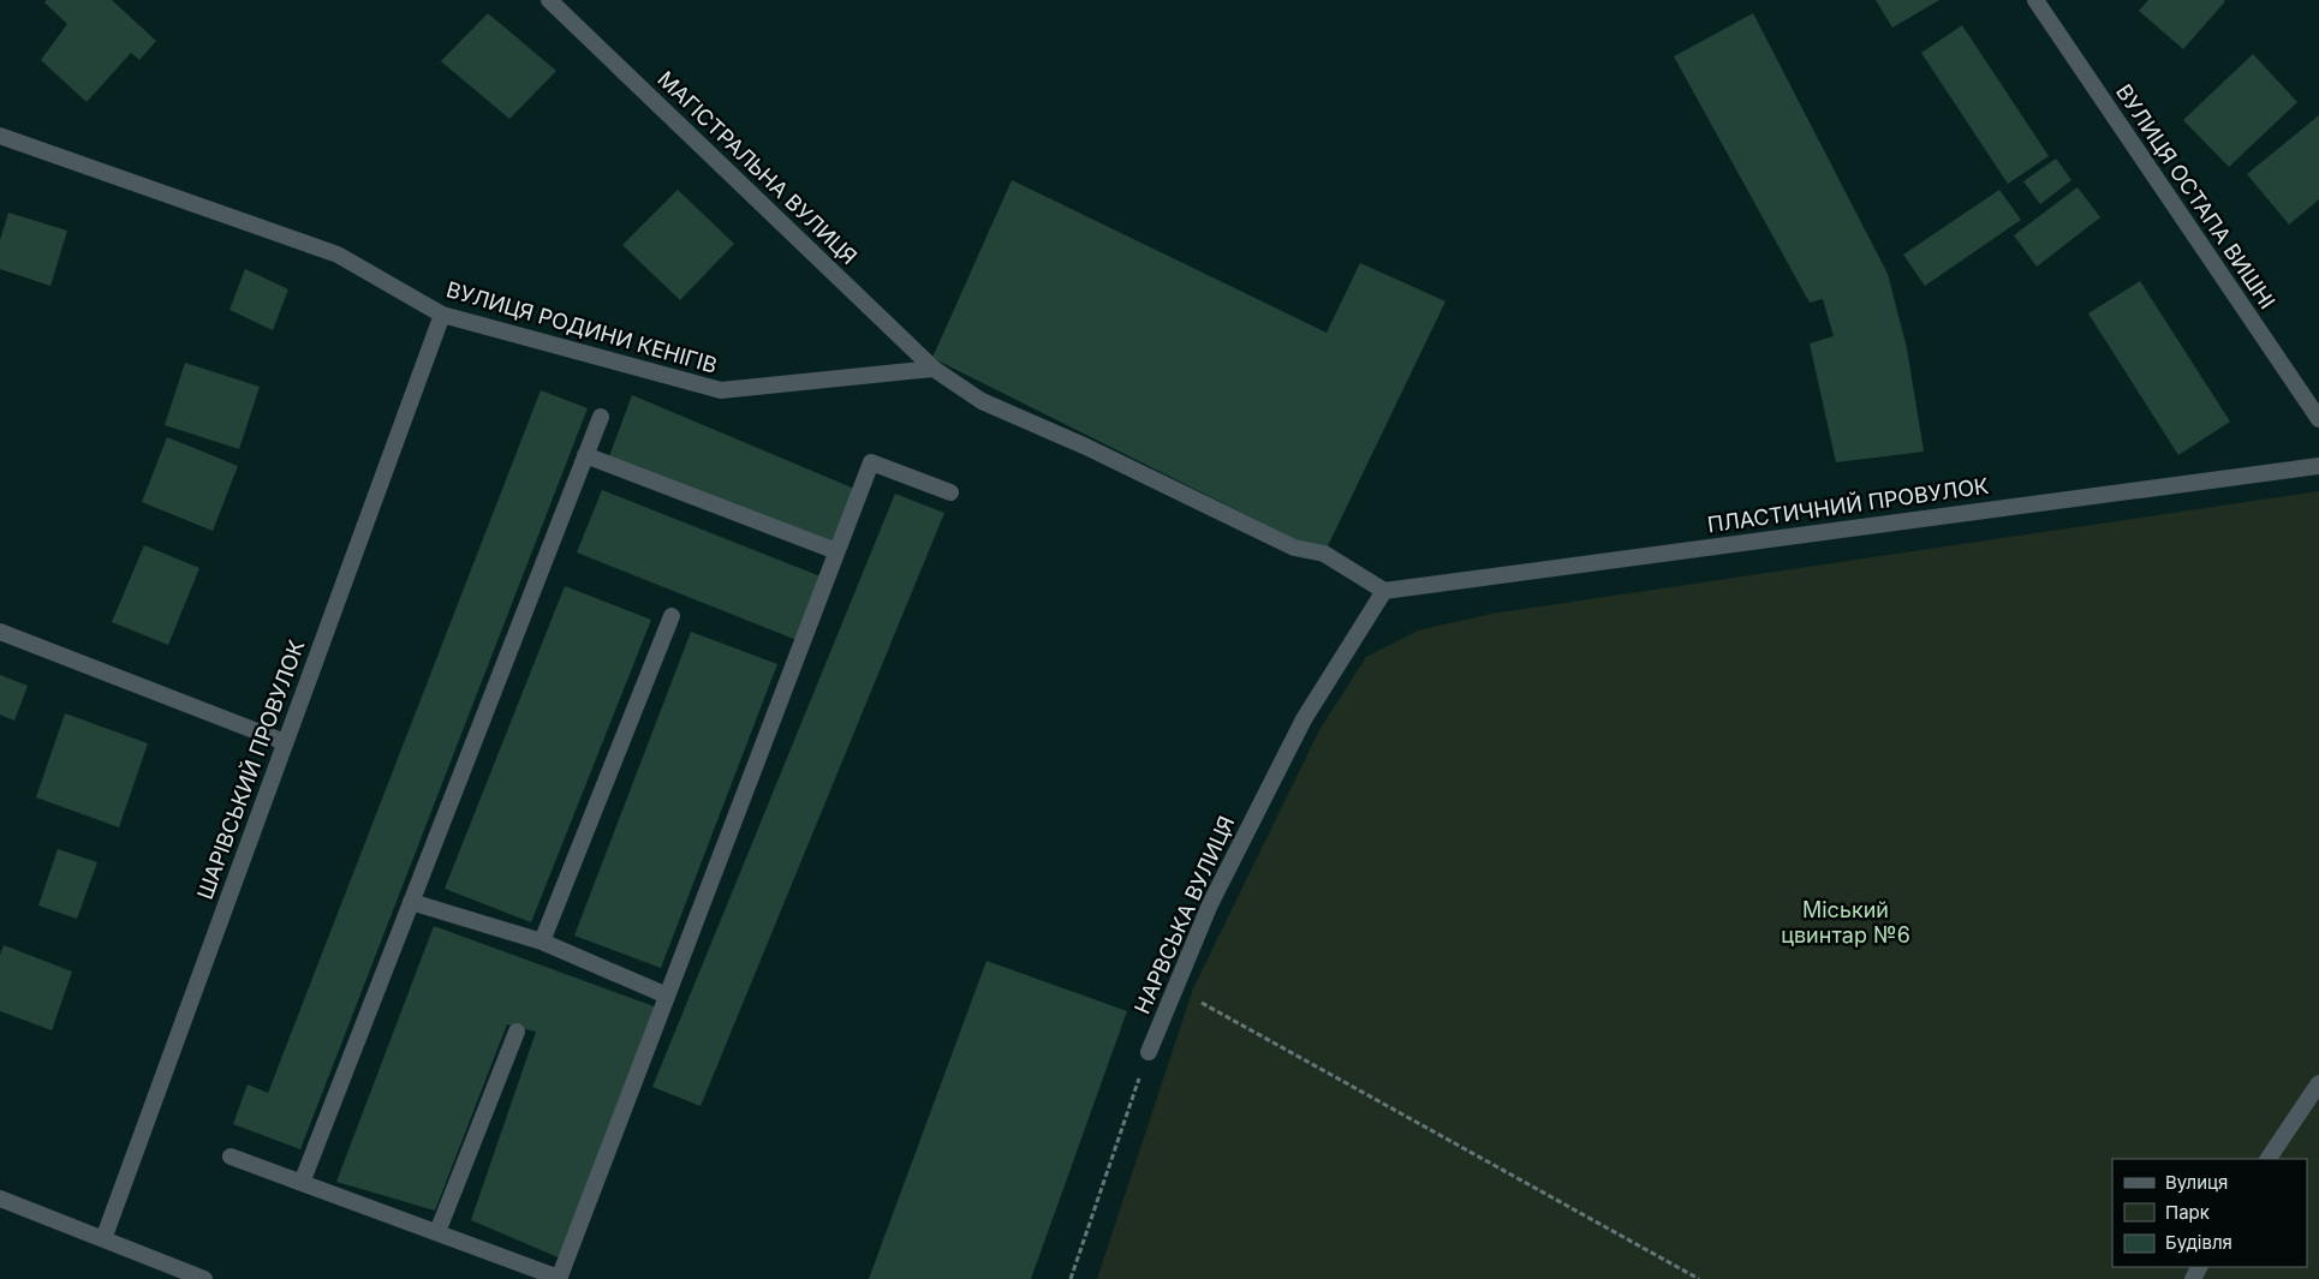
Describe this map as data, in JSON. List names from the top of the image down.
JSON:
{
  "streets": {
    "street": [
      "МАГІСТРАЛЬНА ВУЛИЦЯ",
      "ВУЛИЦЯ ОСТАПА ВИШНІ",
      "ВУЛИЦЯ РОДИНИ КЕНІГІВ",
      "ПЛАСТИЧНИЙ ПРОВУЛОК",
      "ШАРІВСЬКИЙ ПРОВУЛОК",
      "НАРВСЬКА ВУЛИЦЯ"
    ]
  },
  "crossings": [
    ["МАГІСТРАЛЬНА ВУЛИЦЯ", "ВУЛИЦЯ РОДИНИ КЕНІГІВ"],
    ["МАГІСТРАЛЬНА ВУЛИЦЯ", "ПЛАСТИЧНИЙ ПРОВУЛОК"],
    ["МАГІСТРАЛЬНА ВУЛИЦЯ", "НАРВСЬКА ВУЛИЦЯ"],
    ["ВУЛИЦЯ РОДИНИ КЕНІГІВ", "ШАРІВСЬКИЙ ПРОВУЛОК"],
    ["ПЛАСТИЧНИЙ ПРОВУЛОК", "НАРВСЬКА ВУЛИЦЯ"]
  ],
  "parks": ["Міський цвинтар №6"],
  "legend": ["Вулиця", "Парк", "Будівля"]
}
